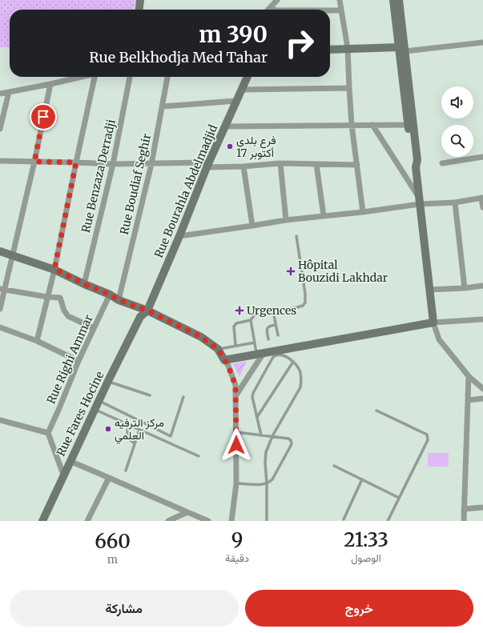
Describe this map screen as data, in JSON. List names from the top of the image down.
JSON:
{
  "streets": {
    "street": [
      "Rue Benzaza Derradji",
      "Rue Boudiaf Seghir",
      "Rue Bourahla Abdelmadjid",
      "Rue Righi Ammar",
      "Rue Fares Hocine"
    ]
  },
  "crossings": [
    ["Rue Bourahla Abdelmadjid", "Rue Fares Hocine"]
  ],
  "places": {
    "other": ["فرع بلدي 17 أكتوبر", "مركز الترفيه العلمي"],
    "health": ["Hôpital Bouzidi Lakhdar", "Urgences"]
  },
  "page": {
    "turn": ["390 m", "Rue Belkhodja Med Tahar"],
    "eta": [
      "21:33",
      "الوصول",
      "9",
      "دقيقة",
      "660",
      "m"
    ],
    "buttons": ["خروج", "مشاركة"]
  }
}
